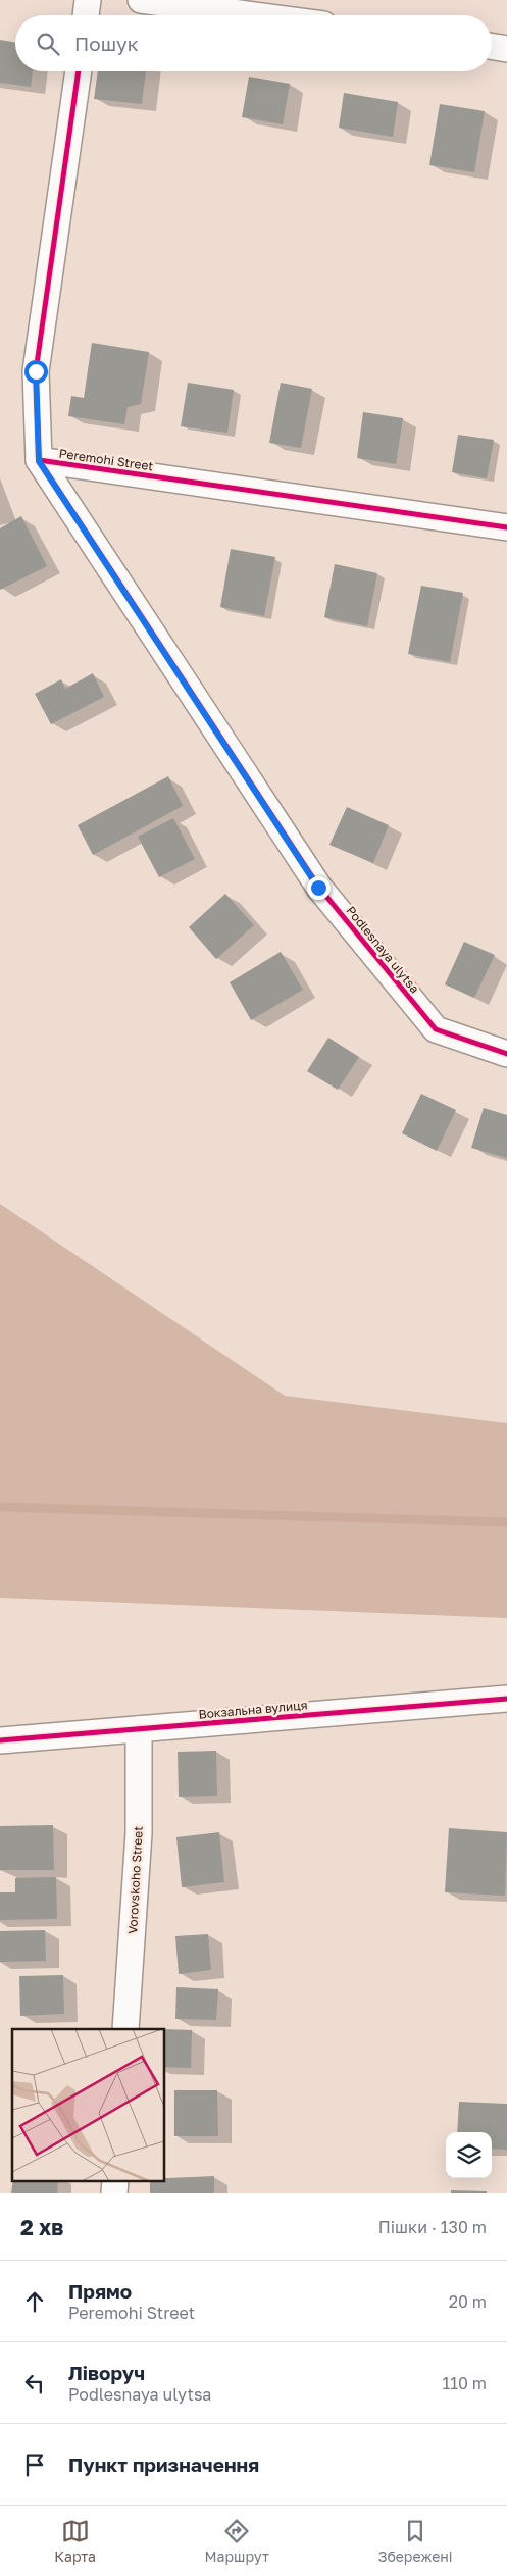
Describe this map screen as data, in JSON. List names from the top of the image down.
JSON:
{
  "streets": {
    "street": [
      "Peremohi Street",
      "Podlesnaya ulytsa",
      "Вокзальна вулиця",
      "Vorovskoho Street"
    ]
  },
  "crossings": [
    ["Peremohi Street", "Podlesnaya ulytsa"],
    ["Вокзальна вулиця", "Vorovskoho Street"]
  ],
  "page": {
    "search": "Пошук",
    "heading": ["2 хв", "Пішки · 130 m"],
    "list": [
      ["Прямо", "Peremohi Street", "20 m"],
      ["Ліворуч", "Podlesnaya ulytsa", "110 m"],
      "Пункт призначення"
    ],
    "nav": ["Карта", "Маршрут", "Збережені"]
  }
}
